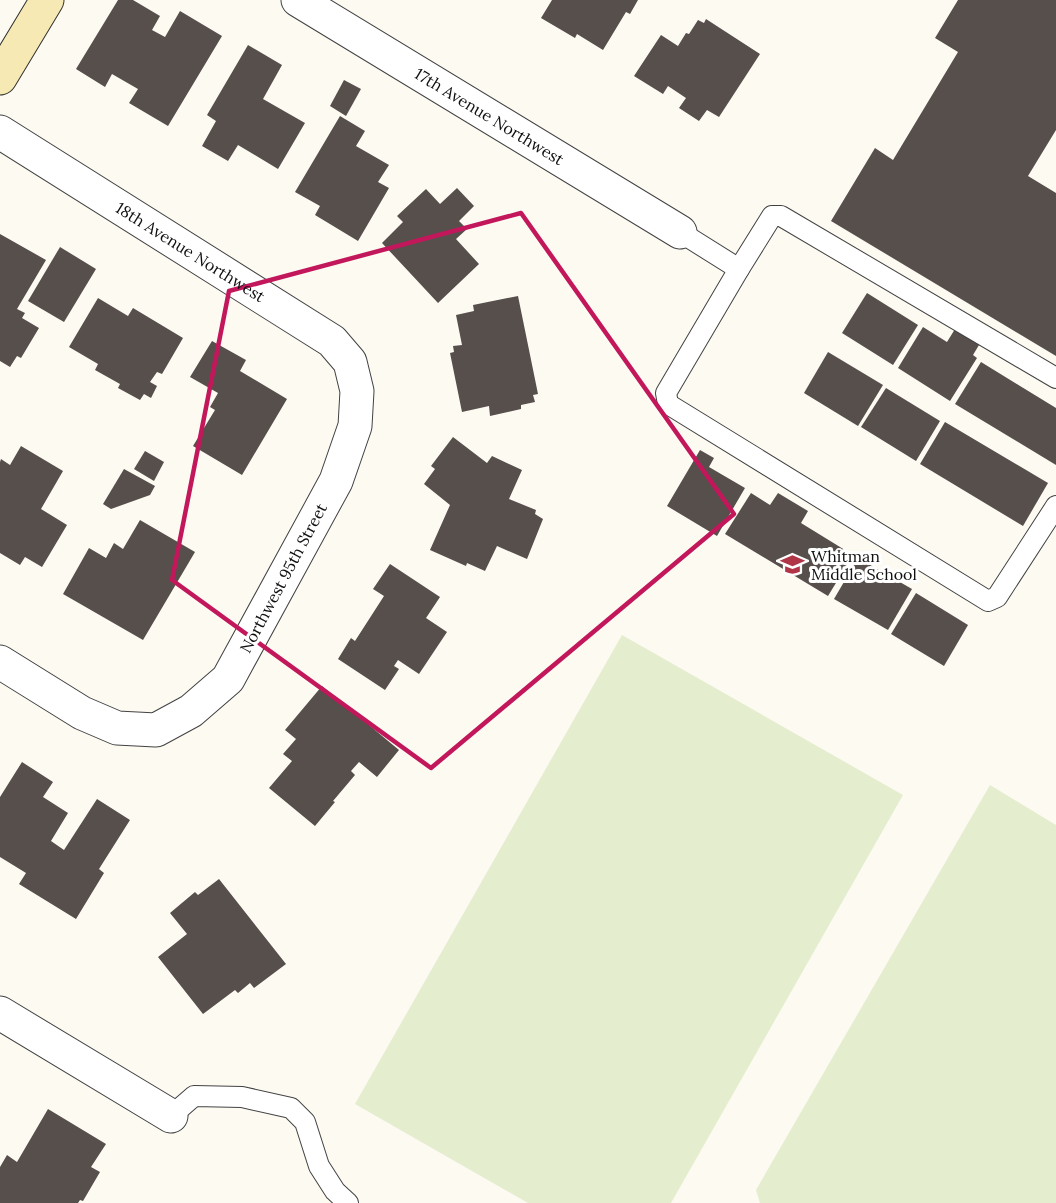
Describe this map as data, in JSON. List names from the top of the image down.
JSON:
{
  "streets": {
    "street": ["17th Avenue Northwest", "18th Avenue Northwest", "Northwest 95th Street"]
  },
  "crossings": [
    ["18th Avenue Northwest", "Northwest 95th Street"]
  ],
  "places": {
    "school or university": ["Whitman Middle School"]
  }
}
